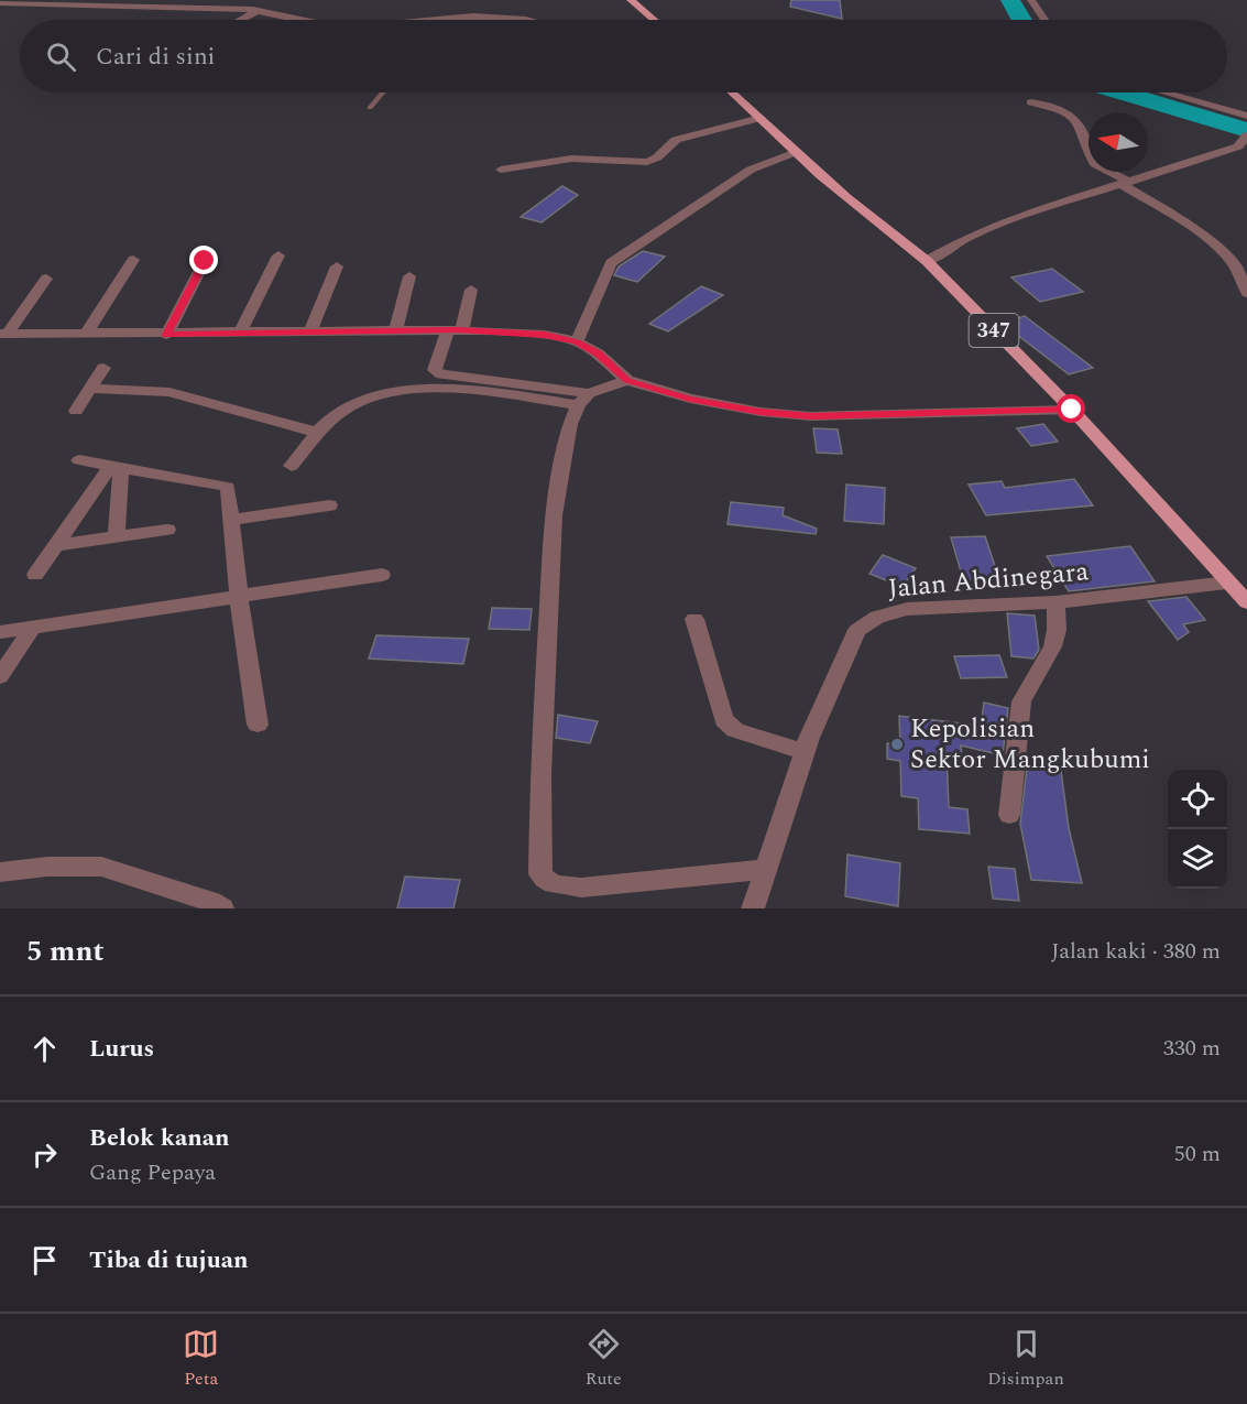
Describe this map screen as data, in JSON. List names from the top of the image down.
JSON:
{
  "streets": {
    "main road": ["347"],
    "street": ["Jalan Abdinegara"]
  },
  "crossings": [
    ["347", "Jalan Abdinegara"]
  ],
  "places": ["Kepolisian Sektor Mangkubumi"],
  "north": "left",
  "page": {
    "search": "Cari di sini",
    "heading": ["5 mnt", "Jalan kaki · 380 m"],
    "list": [
      ["Lurus", "330 m"],
      ["Belok kanan", "Gang Pepaya", "50 m"],
      "Tiba di tujuan"
    ],
    "nav": ["Peta", "Rute", "Disimpan"]
  }
}
